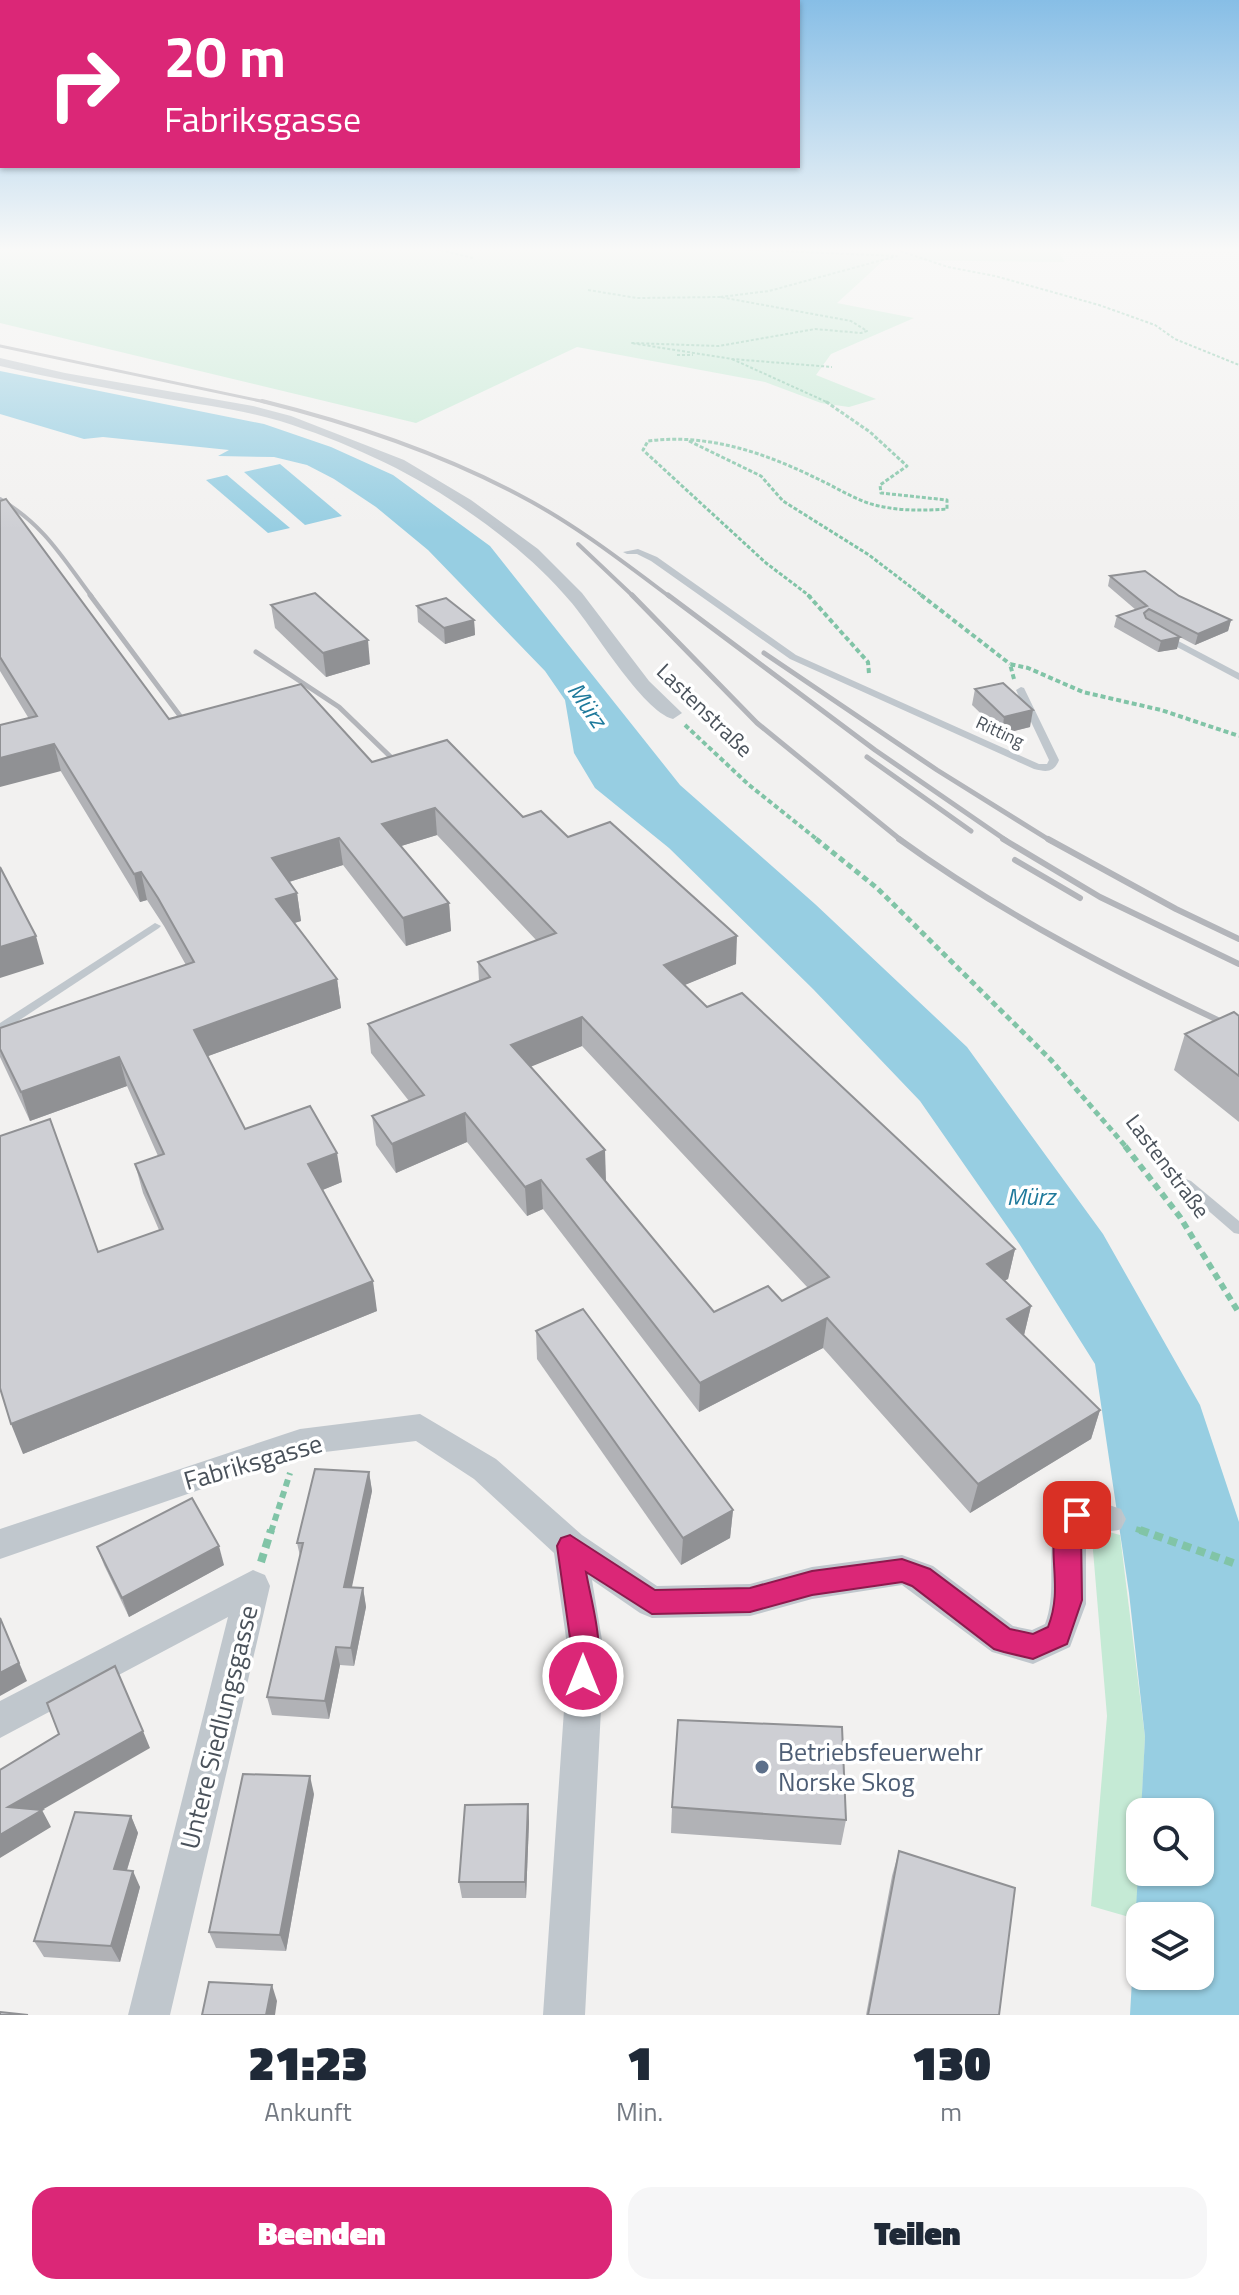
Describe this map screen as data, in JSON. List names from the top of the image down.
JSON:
{
  "streets": {
    "street": ["Lastenstraße", "Fabriksgasse", "Untere Siedlungsgasse"],
    "lane": ["Ritting"]
  },
  "crossings": [
    ["Fabriksgasse", "Untere Siedlungsgasse"]
  ],
  "water": ["Mürz"],
  "places": ["Betriebsfeuerwehr Norske Skog"],
  "page": {
    "turn": ["20 m", "Fabriksgasse"],
    "eta": [
      "21:23",
      "Ankunft",
      "1",
      "Min.",
      "130",
      "m"
    ],
    "buttons": ["Beenden", "Teilen"]
  }
}
